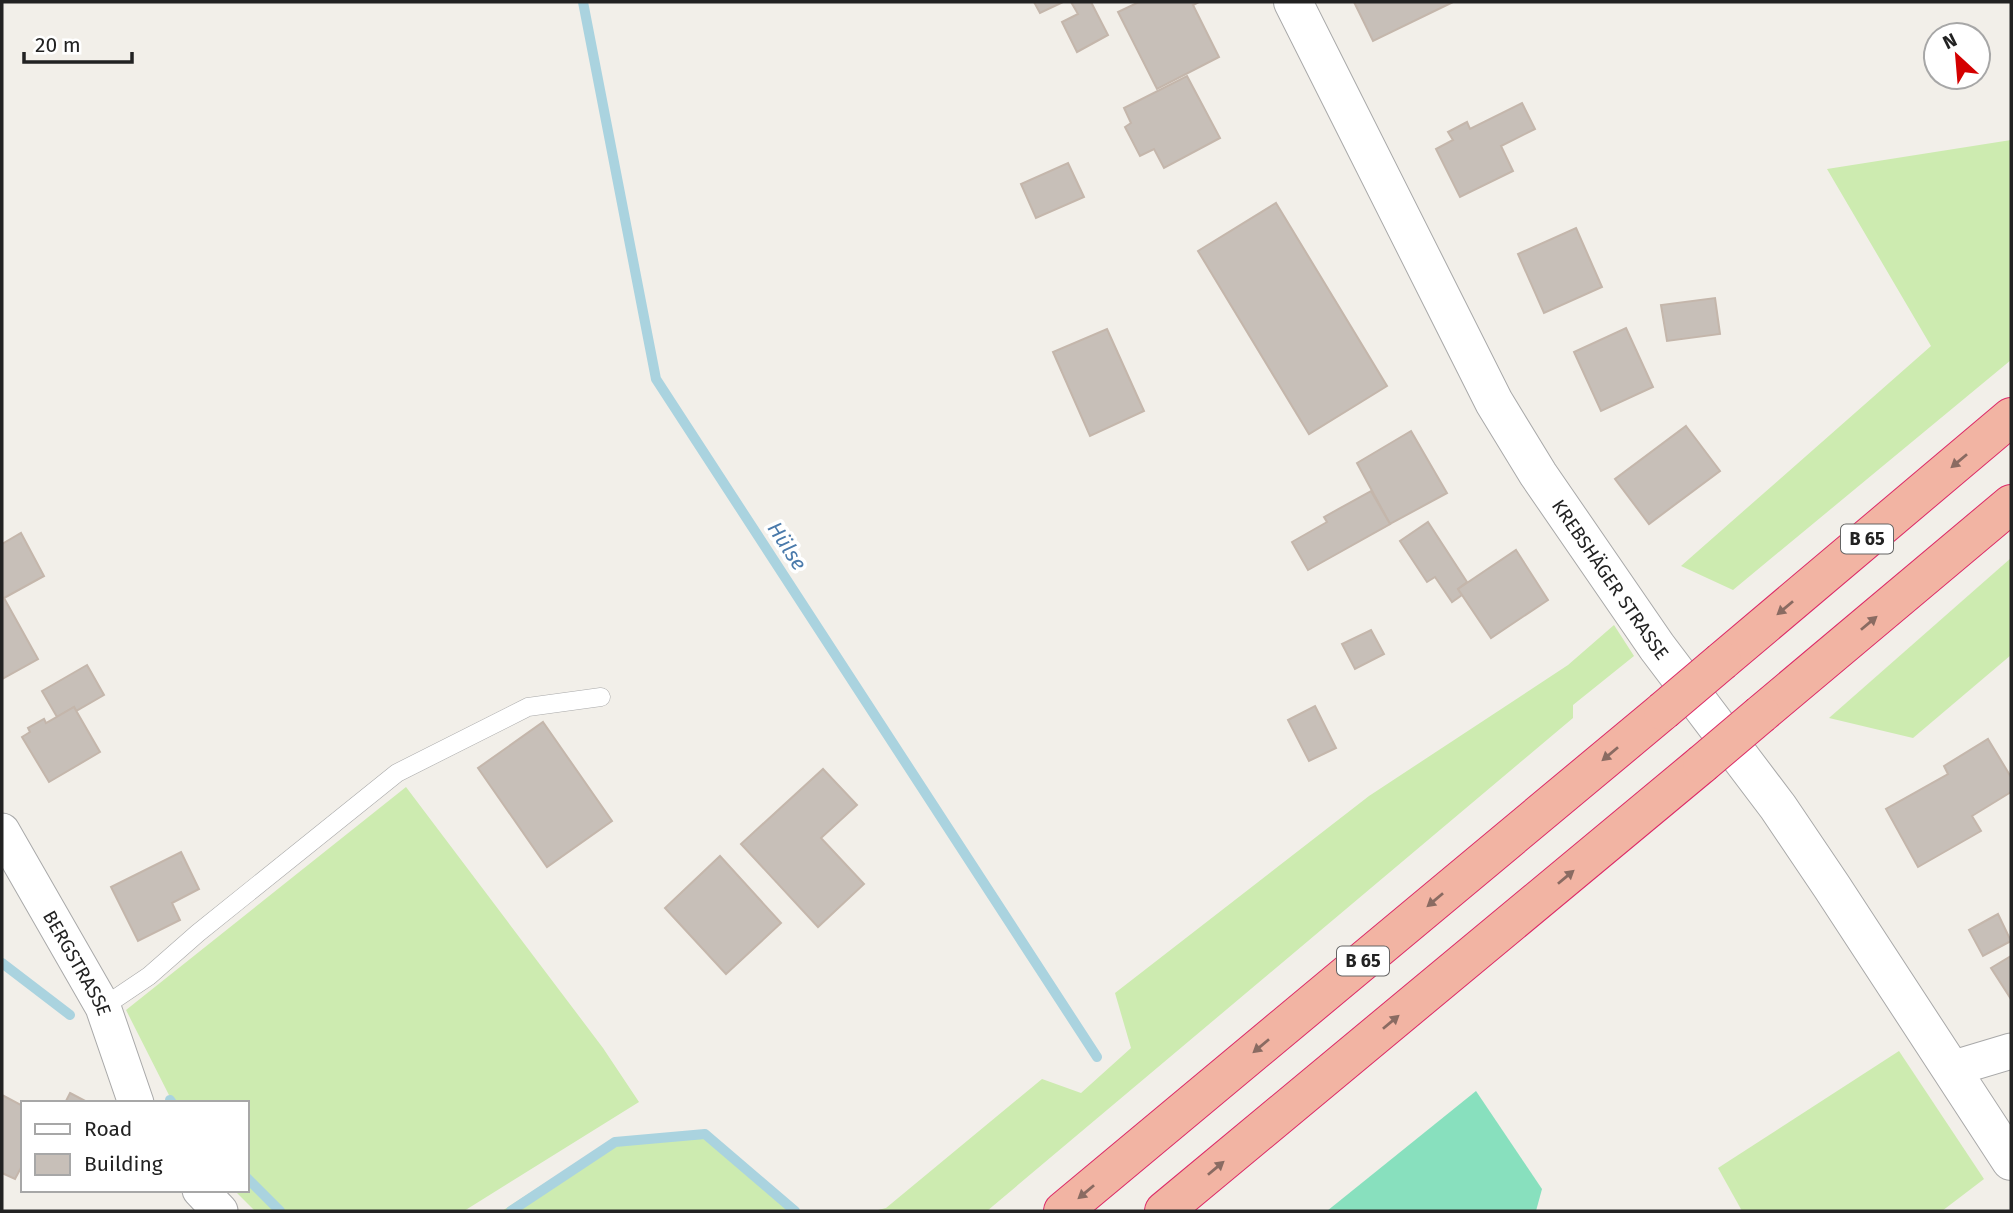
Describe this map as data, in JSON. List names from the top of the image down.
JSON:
{
  "streets": {
    "highway": ["B 65"],
    "street": ["KREBSHÄGER STRASSE", "BERGSTRASSE"]
  },
  "water": ["Hülse"],
  "legend": ["Road", "Building"],
  "scale_bar": "20 m",
  "north": "top left"
}
